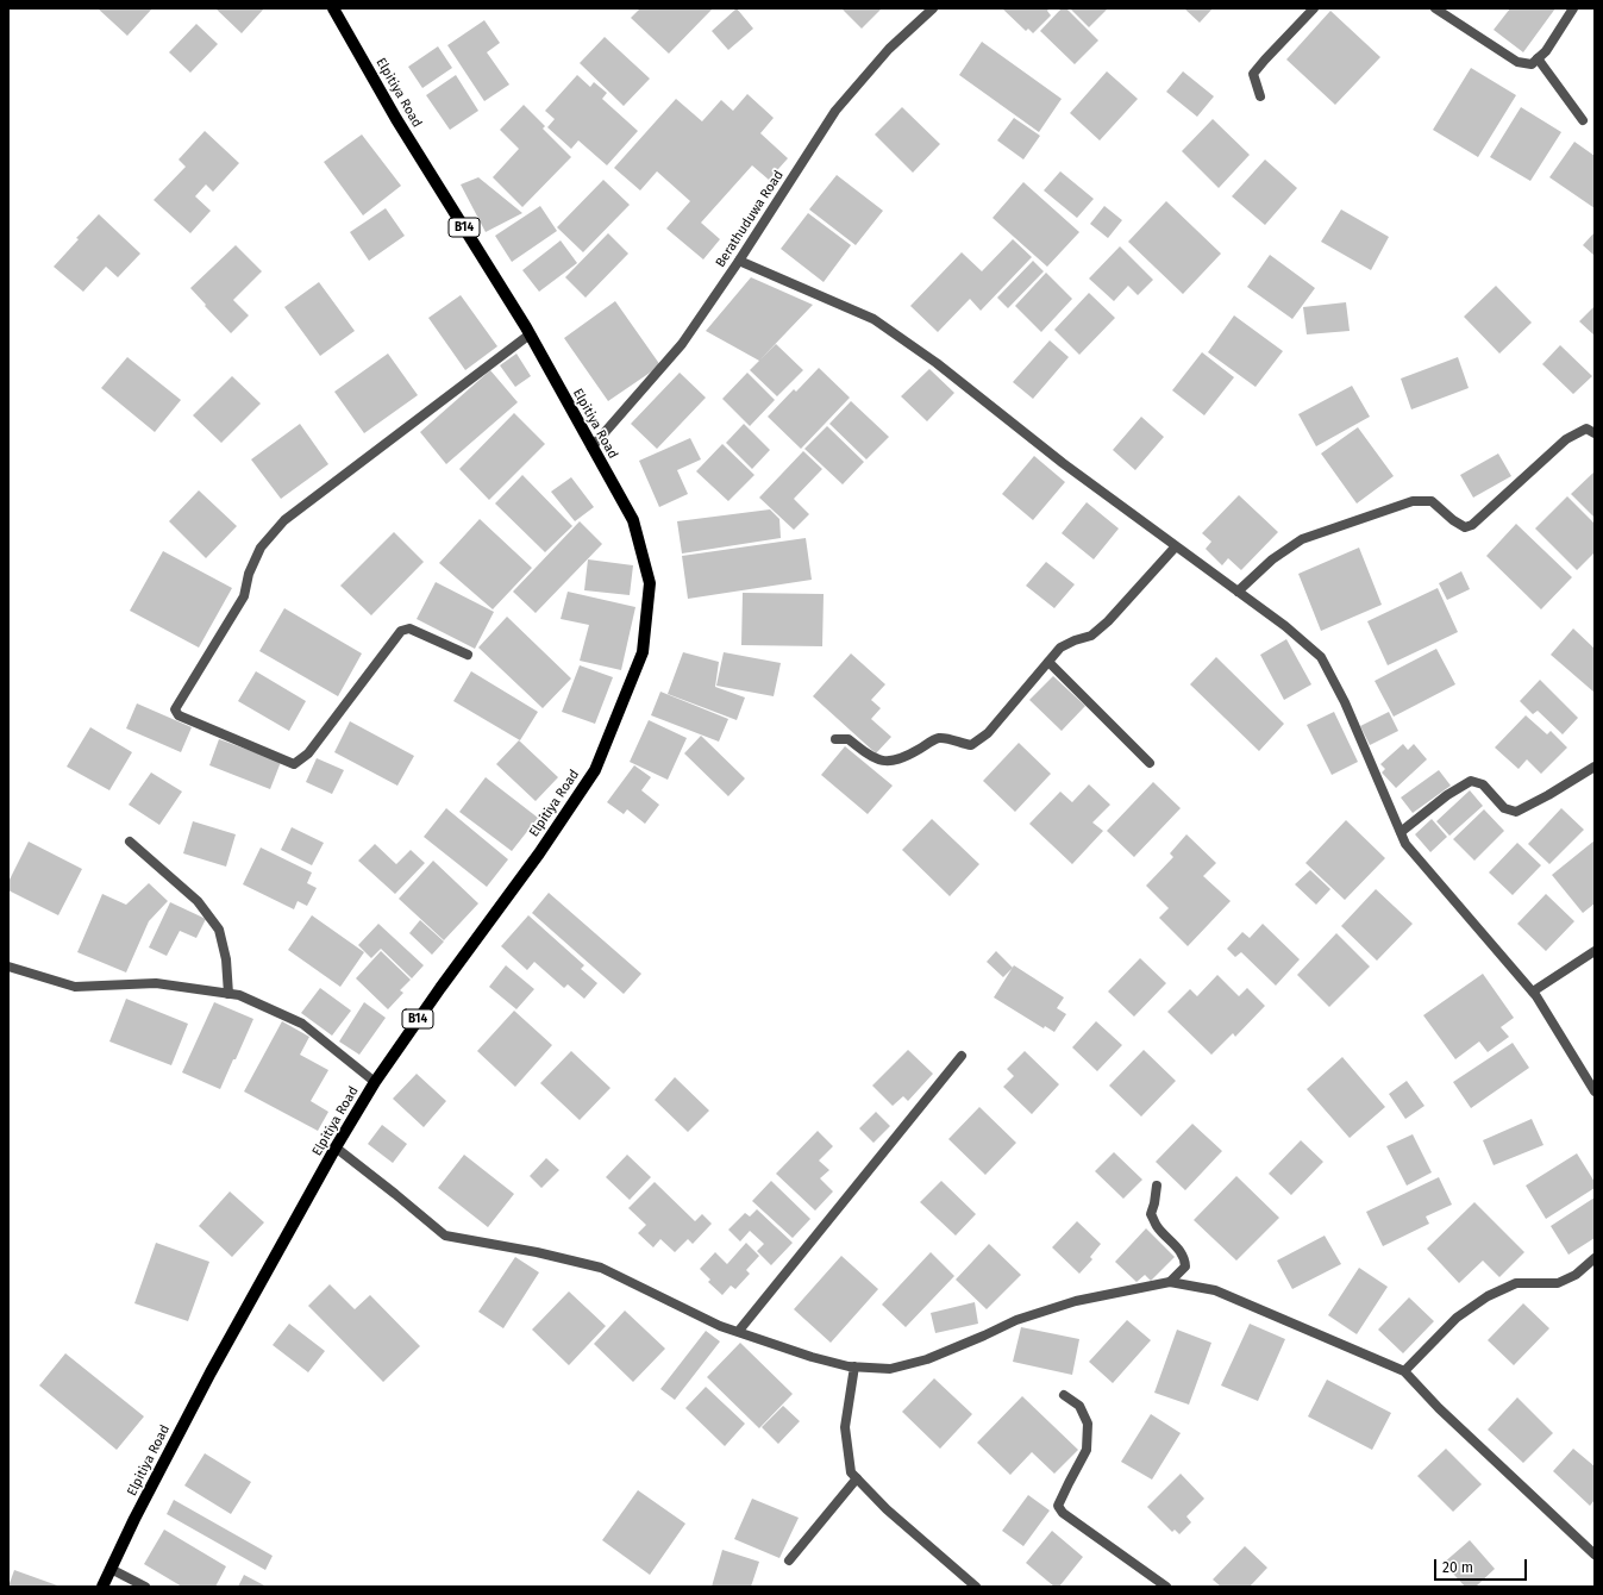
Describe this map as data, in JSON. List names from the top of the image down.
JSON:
{
  "streets": {
    "main road": ["Elpitiya Road", "B14"],
    "street": ["Berathuduwa Road"]
  },
  "crossings": [
    ["Elpitiya Road", "Berathuduwa Road"]
  ],
  "scale_bar": "20 m"
}
